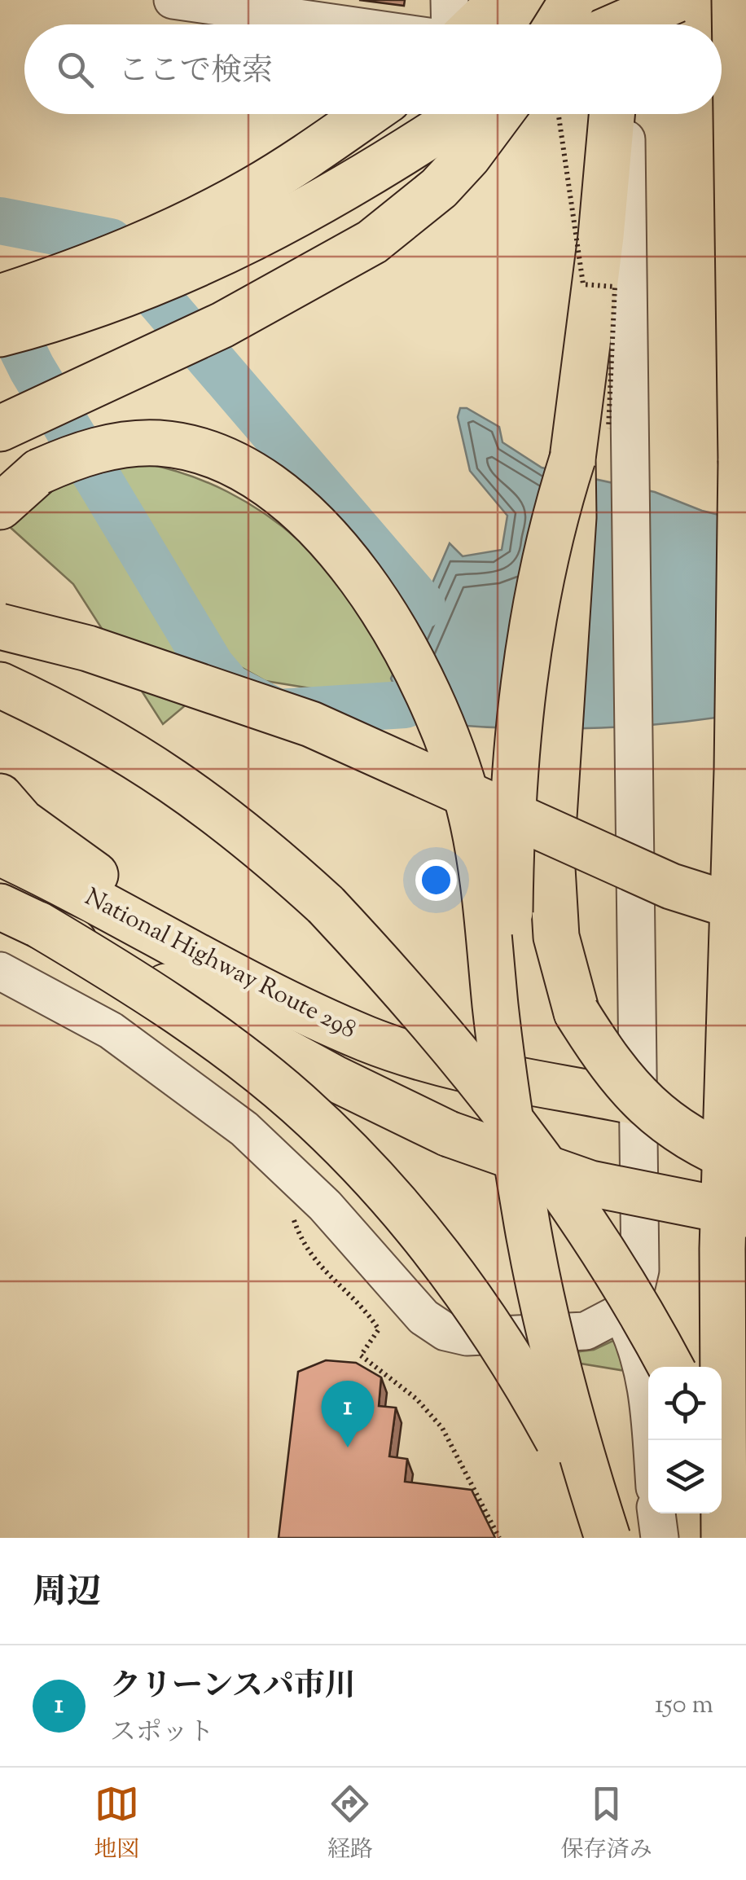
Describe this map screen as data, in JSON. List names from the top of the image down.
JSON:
{
  "streets": {
    "highway": ["National Highway Route 298"]
  },
  "page": {
    "search": "ここで検索",
    "pins": "1",
    "heading": "周辺",
    "list": [
      {
        "mark": "1",
        "name": "クリーンスパ市川",
        "note": "スポット",
        "value": "150 m"
      }
    ],
    "nav": ["地図", "経路", "保存済み"]
  }
}
